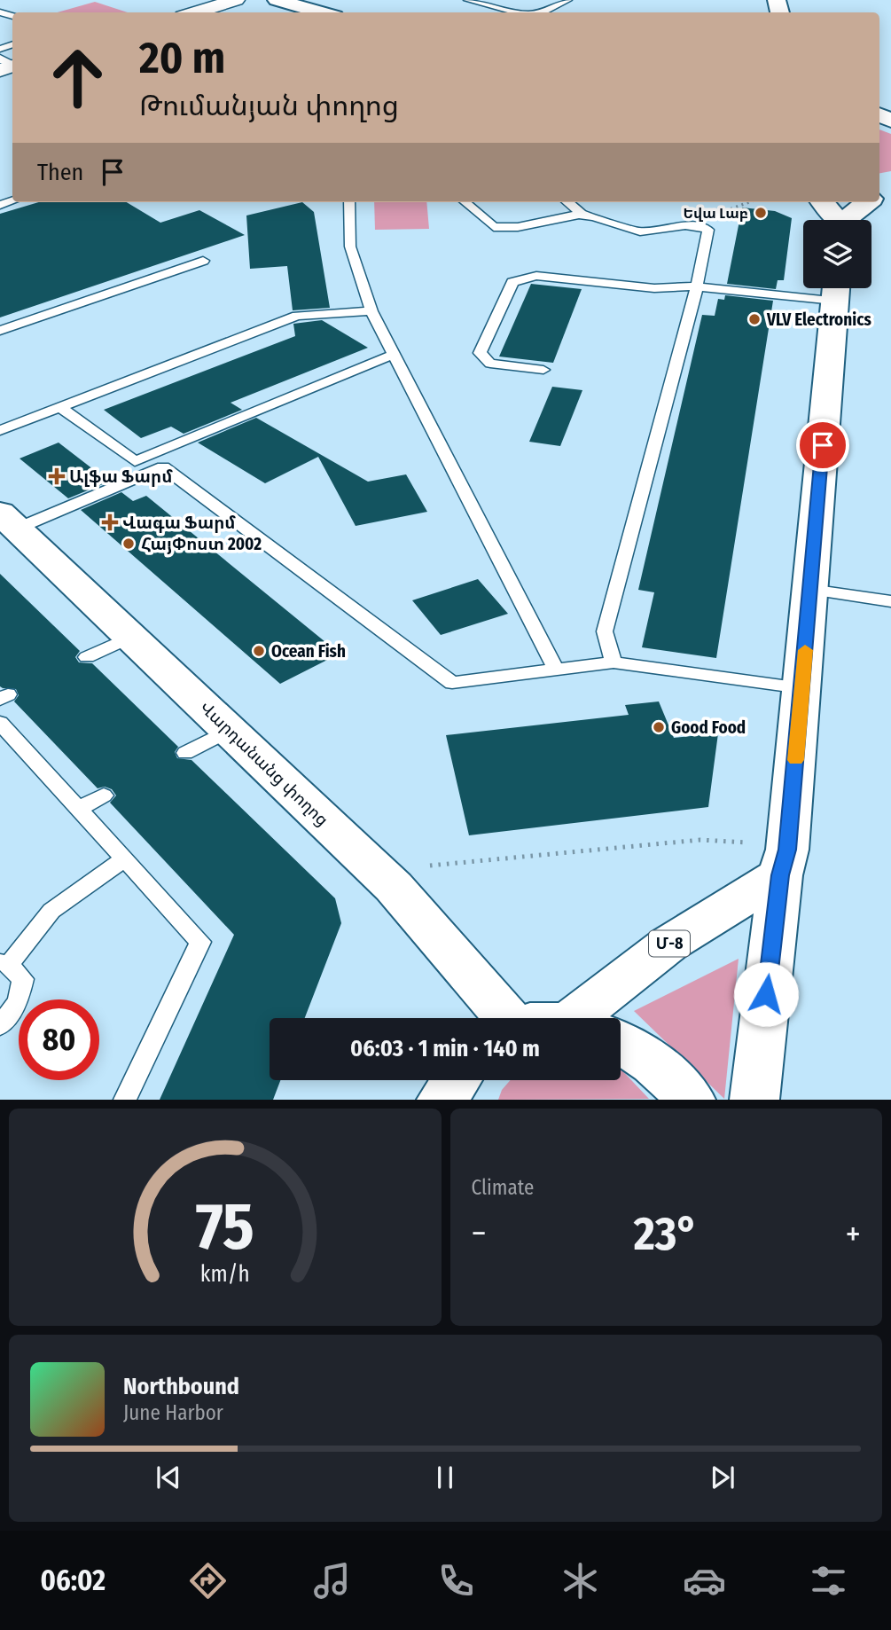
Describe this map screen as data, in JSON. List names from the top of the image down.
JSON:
{
  "streets": {
    "main road": ["Վարդանանց փողոց", "Մ-8"]
  },
  "places": {
    "other": [
      "Եվա Լաբ",
      "VLV Electronics",
      "ՀայՓոստ 2002",
      "Ocean Fish",
      "Good Food"
    ],
    "health": ["Ալֆա Ֆարմ", "Վագա Ֆարմ"]
  },
  "page": {
    "turn": ["20 m", "Թումանյան փողոց"],
    "then": "Then",
    "limit": "80",
    "trip": "06:03 · 1 min · 140 m",
    "tile": "Climate",
    "heat": ["−", "23°", "+"],
    "song": ["Northbound", "June Harbor"],
    "tabs": "06:02",
    "gauge": ["75", "km/h"]
  }
}
